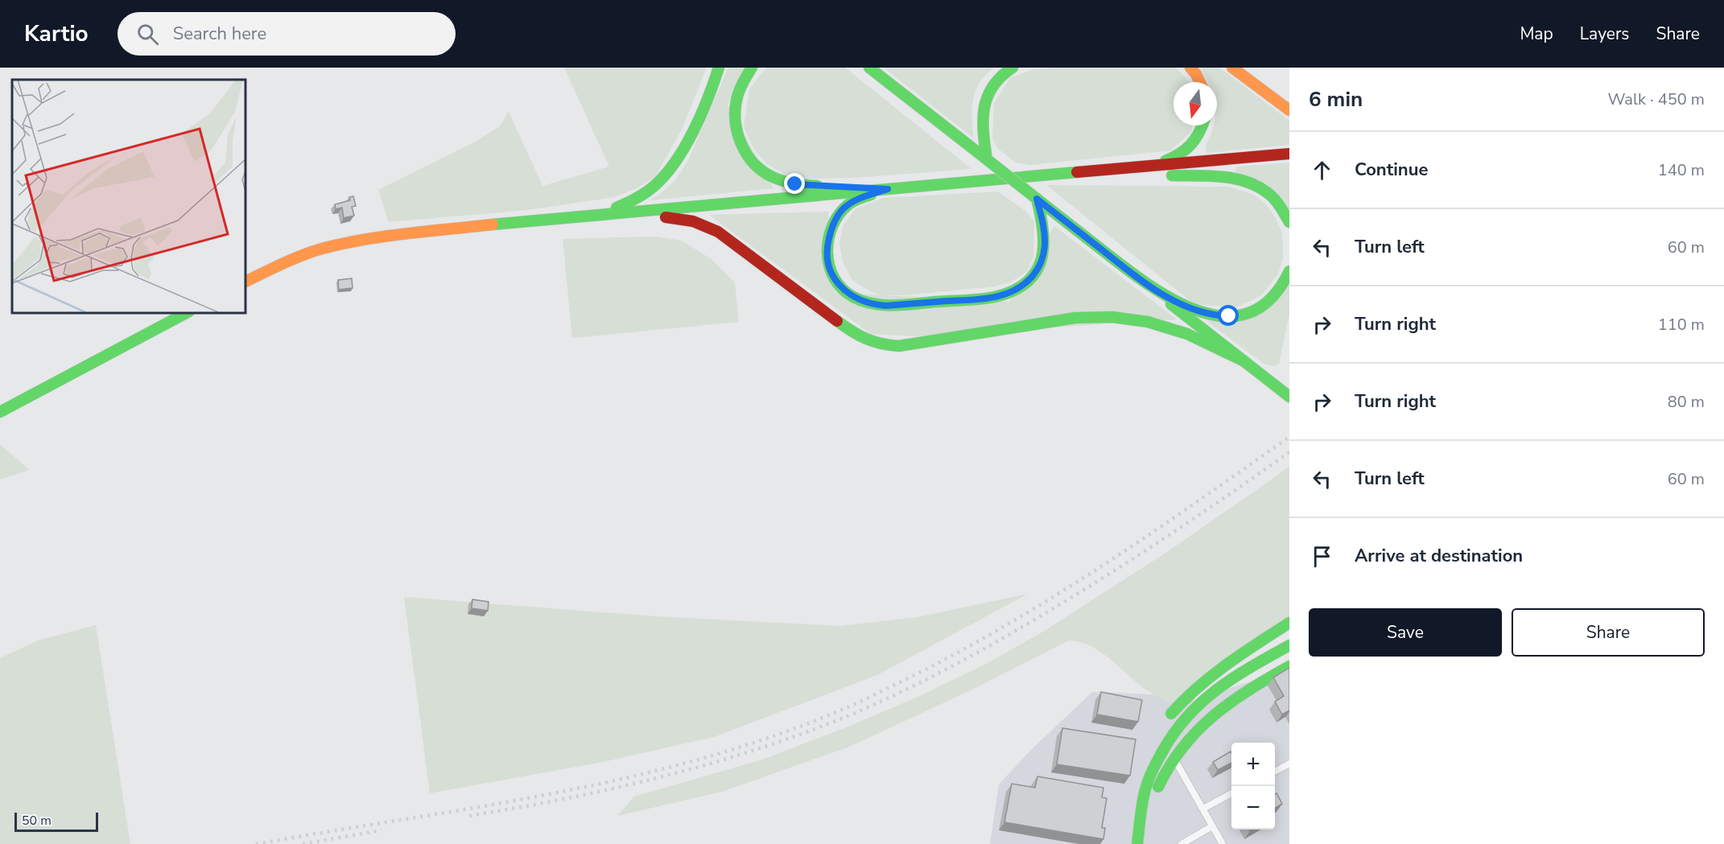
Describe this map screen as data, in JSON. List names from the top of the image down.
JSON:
{
  "scale_bar": "50 m",
  "north": "bottom",
  "page": {
    "header": "Kartio",
    "search": "Search here",
    "nav": ["Map", "Layers", "Share"],
    "heading": ["6 min", "Walk · 450 m"],
    "list": [
      ["Continue", "140 m"],
      ["Turn left", "60 m"],
      ["Turn right", "110 m"],
      ["Turn right", "80 m"],
      ["Turn left", "60 m"],
      "Arrive at destination"
    ],
    "buttons": ["Save", "Share"],
    "map_buttons": ["+", "−"],
    "scale": "50 m"
  }
}
